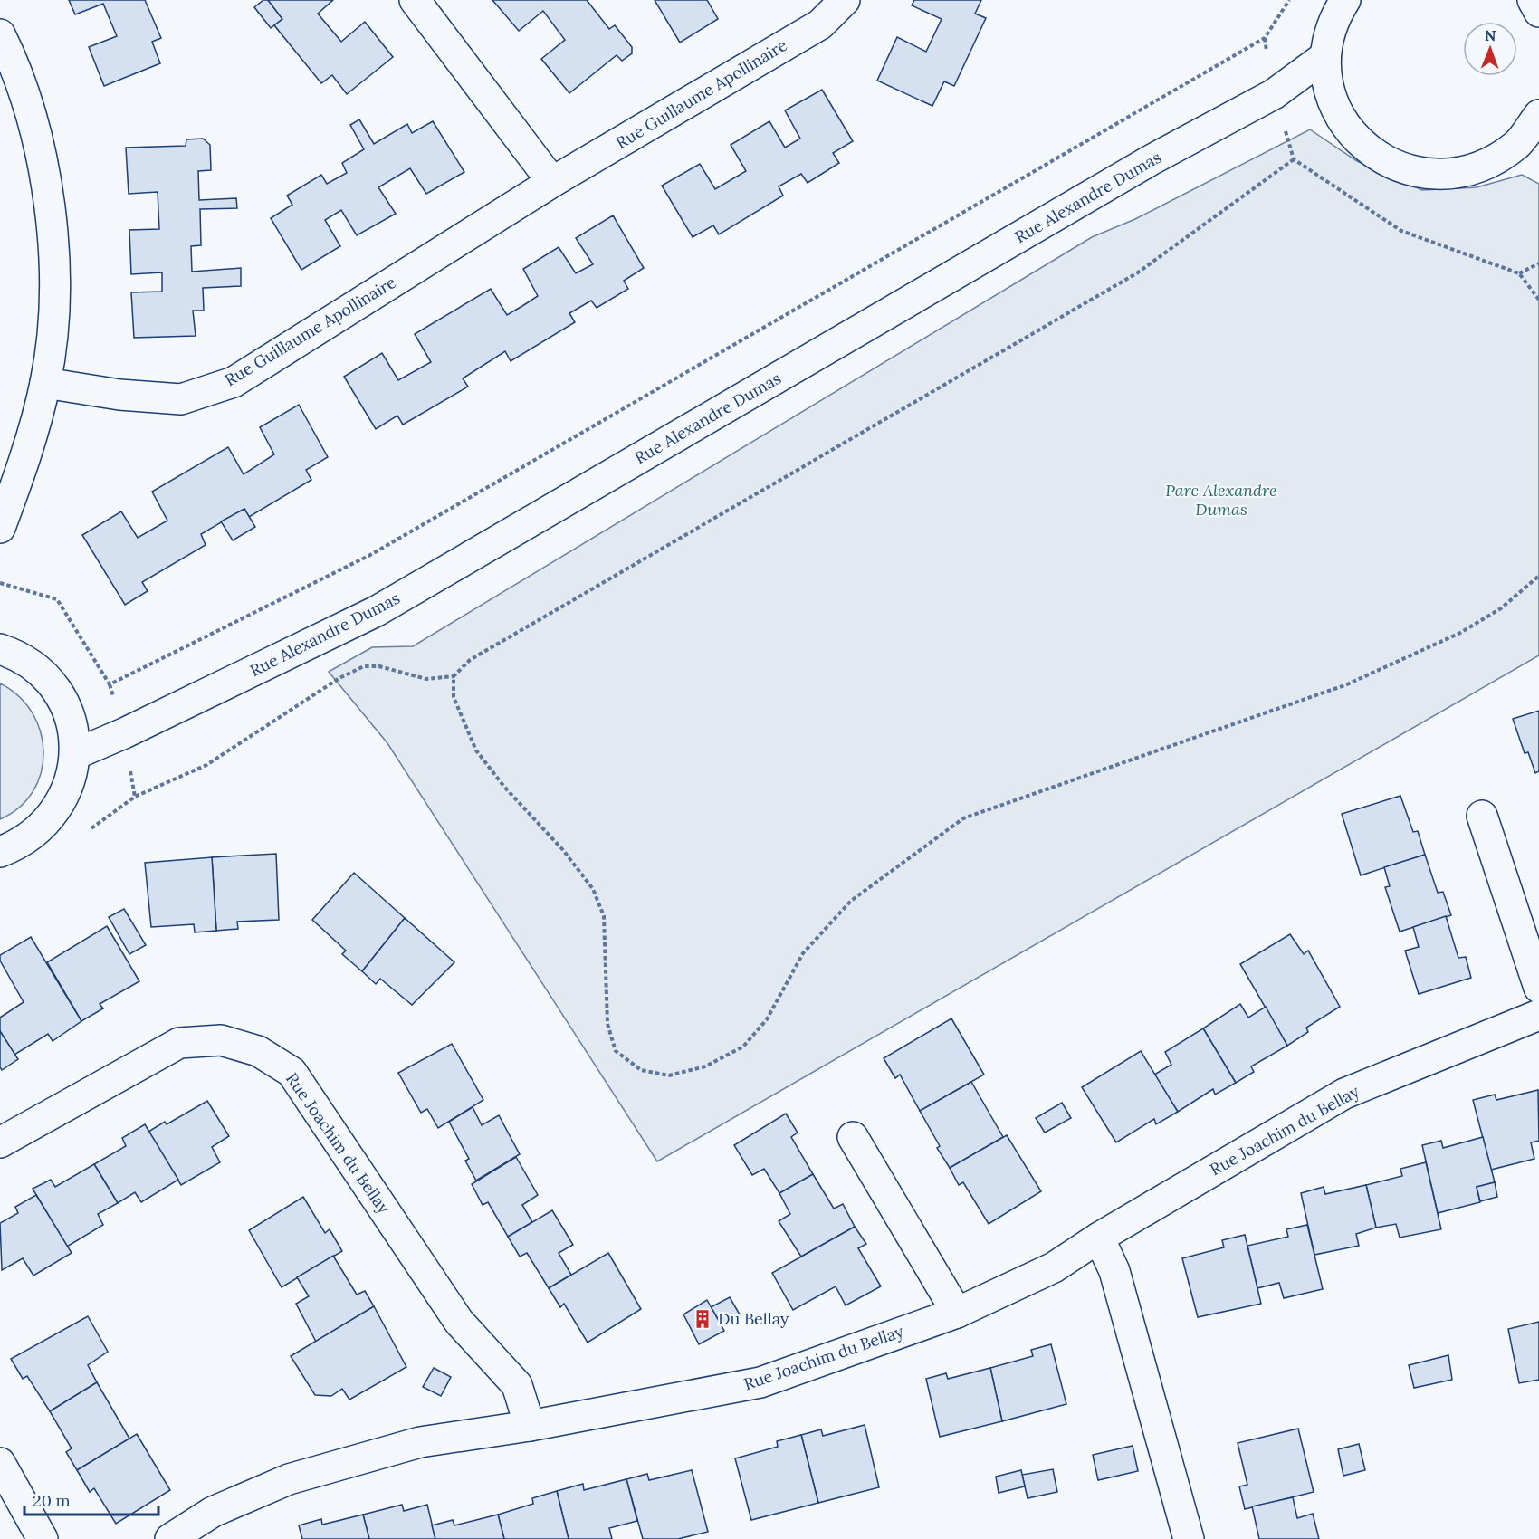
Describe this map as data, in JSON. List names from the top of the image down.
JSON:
{
  "streets": {
    "street": ["Rue Guillaume Apollinaire", "Rue Alexandre Dumas", "Rue Joachim du Bellay"]
  },
  "parks": ["Parc Alexandre Dumas"],
  "places": {
    "building": ["Du Bellay"]
  },
  "scale_bar": "20 m",
  "north": "top"
}
